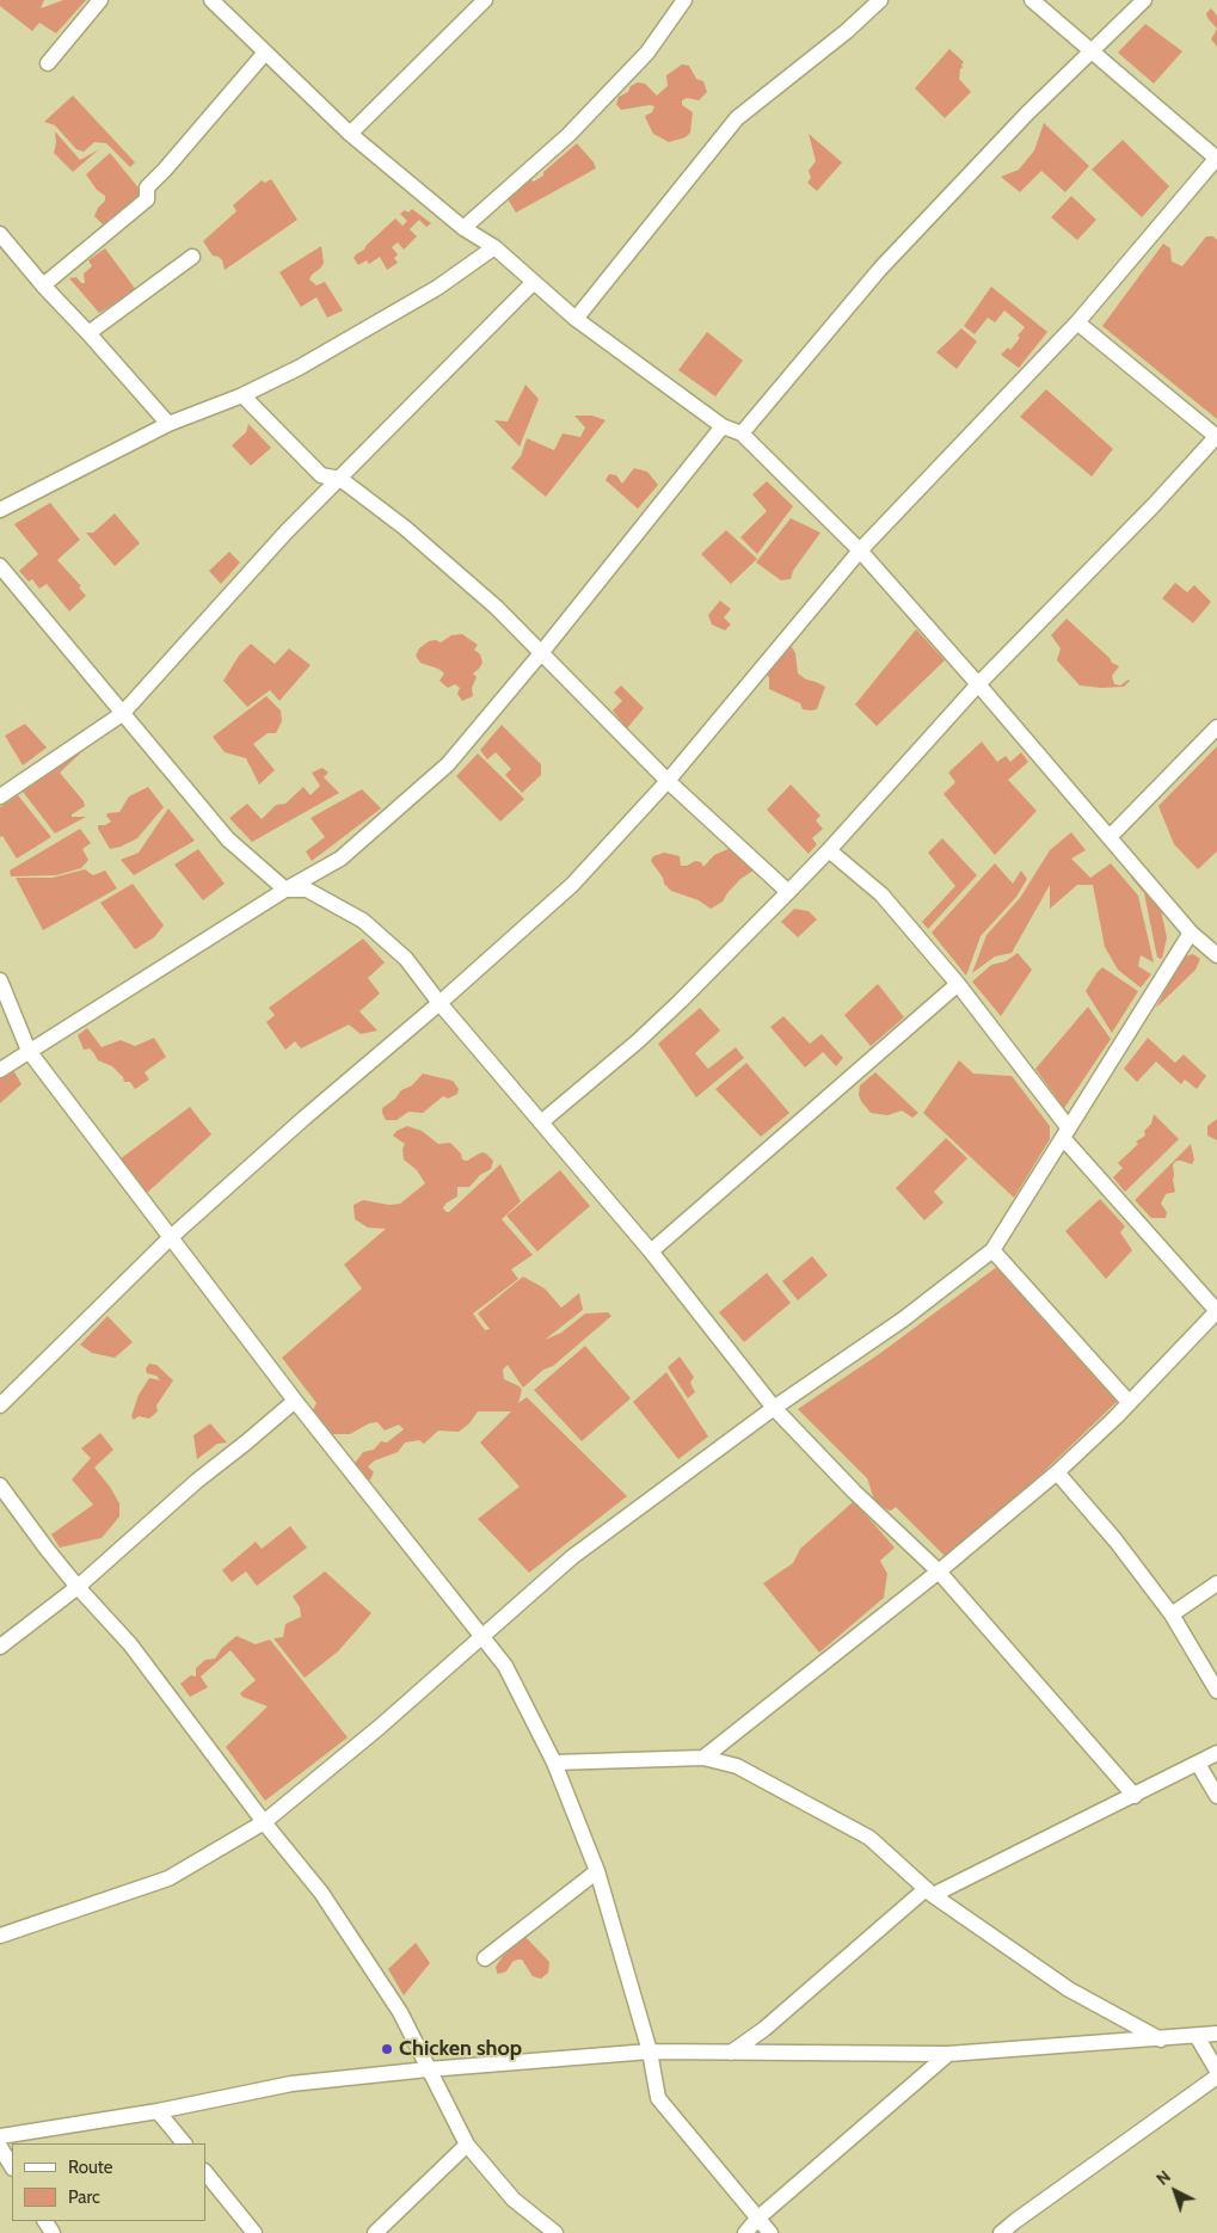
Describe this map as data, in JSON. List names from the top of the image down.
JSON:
{
  "places": ["Chicken shop"],
  "legend": ["Route", "Parc"],
  "north": "top left"
}
